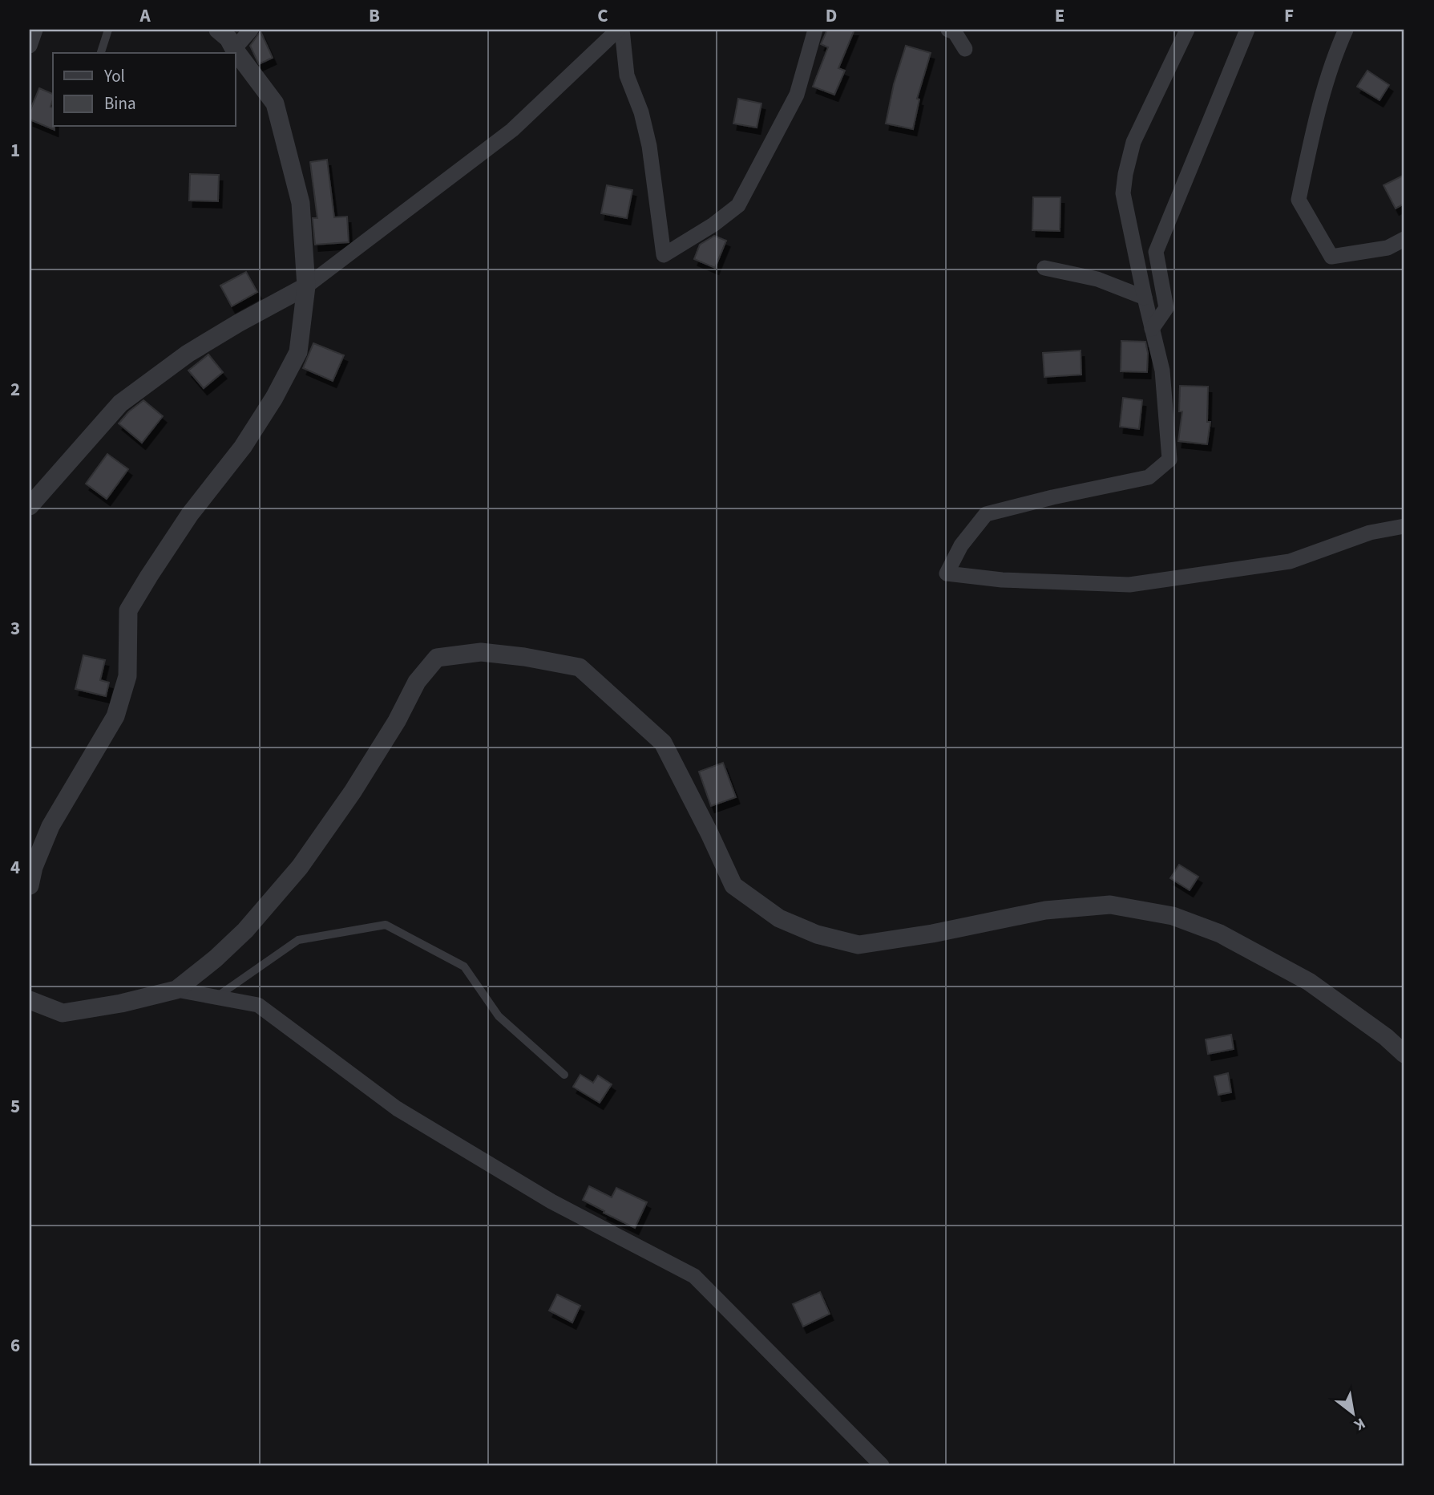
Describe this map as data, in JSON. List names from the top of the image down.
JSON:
{
  "legend": ["Yol", "Bina"],
  "north": "bottom right",
  "grid": {
    "columns": [
      "A",
      "B",
      "C",
      "D",
      "E",
      "F"
    ],
    "rows": [
      "1",
      "2",
      "3",
      "4",
      "5",
      "6"
    ]
  }
}
